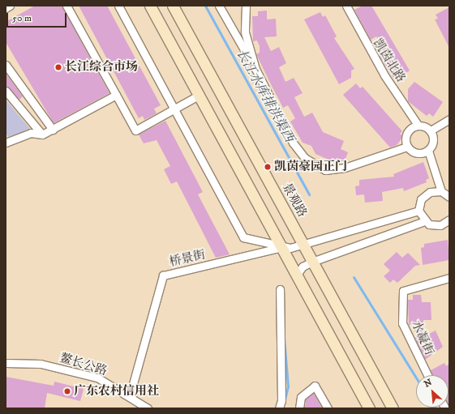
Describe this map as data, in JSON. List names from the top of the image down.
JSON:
{
  "streets": {
    "main road": ["景观路"],
    "street": [
      "凯茵北路",
      "桥景街",
      "水凝街",
      "鳌长公路"
    ]
  },
  "crossings": [
    ["桥景街", "鳌长公路"]
  ],
  "water": ["长江水库排洪渠西"],
  "places": ["长江综合市场", "凯茵豪园正门", "广东农村信用社"],
  "scale_bar": "50 m",
  "north": "top left"
}
